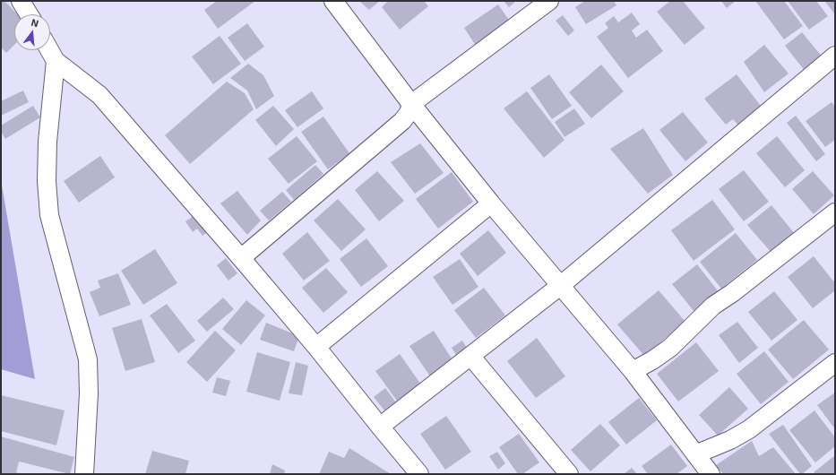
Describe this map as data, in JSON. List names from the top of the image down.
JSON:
{
  "north": "top"
}
